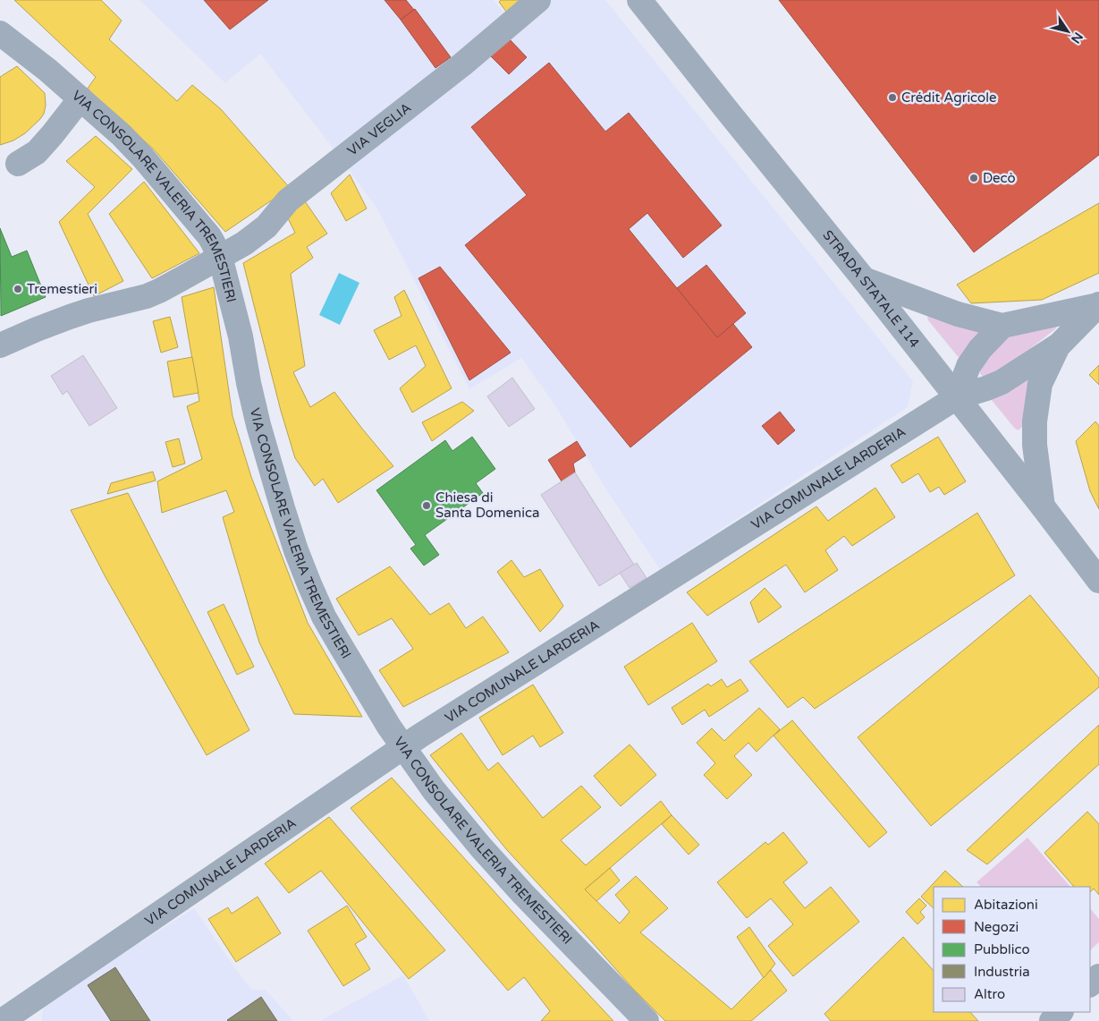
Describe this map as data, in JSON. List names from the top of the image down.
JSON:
{
  "streets": {
    "main road": ["STRADA STATALE 114"],
    "street": ["VIA VEGLIA", "VIA CONSOLARE VALERIA TREMESTIERI", "VIA COMUNALE LARDERIA"]
  },
  "crossings": [
    ["VIA VEGLIA", "VIA CONSOLARE VALERIA TREMESTIERI"],
    ["VIA CONSOLARE VALERIA TREMESTIERI", "VIA COMUNALE LARDERIA"],
    ["STRADA STATALE 114", "VIA COMUNALE LARDERIA"]
  ],
  "places": [
    "Crédit Agricole",
    "Decò",
    "Tremestieri",
    "Chiesa di Santa Domenica"
  ],
  "legend": [
    "Abitazioni",
    "Negozi",
    "Pubblico",
    "Industria",
    "Altro"
  ],
  "north": "bottom right"
}
